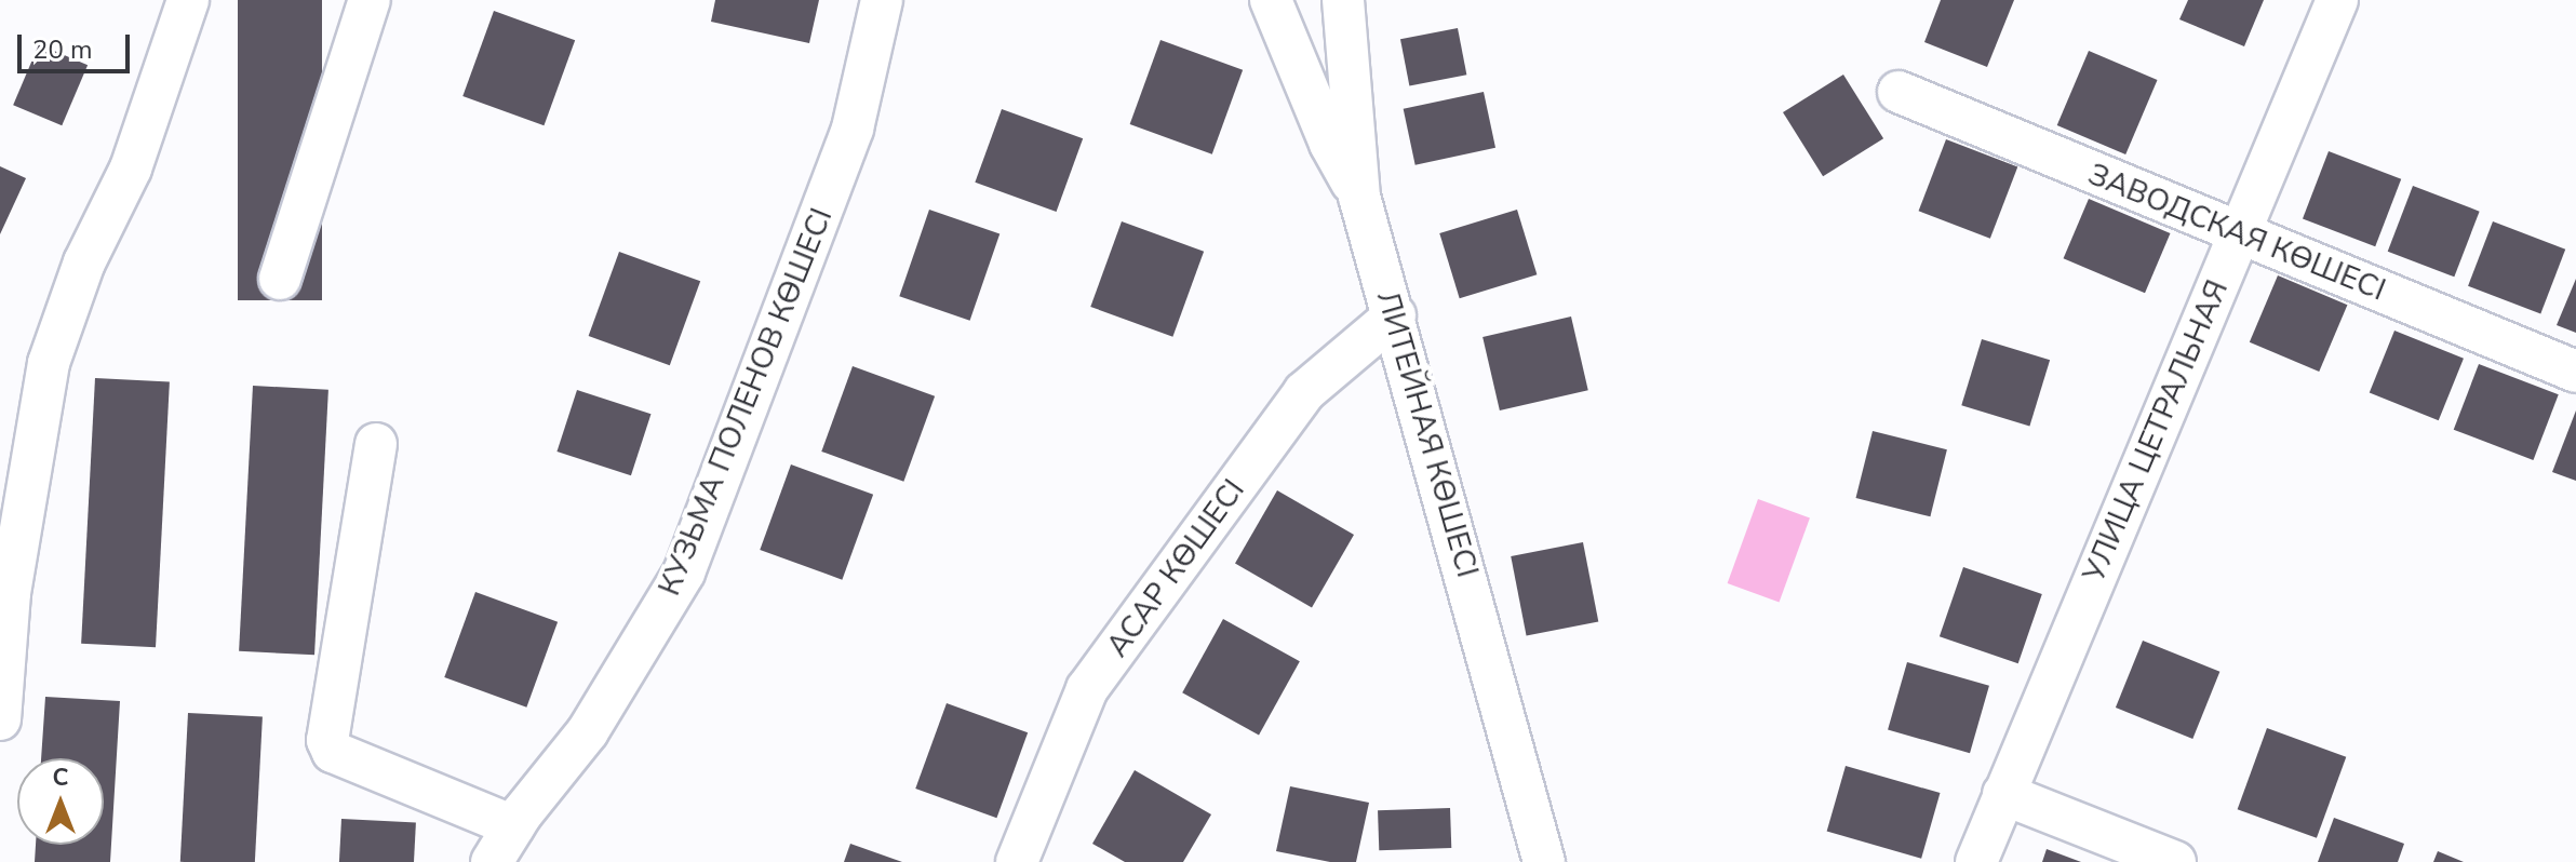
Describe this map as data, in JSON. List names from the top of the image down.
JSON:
{
  "streets": {
    "street": [
      "ЗАВОДСКАЯ КӨШЕСІ",
      "КУЗЬМА ПОЛЕНОВ КӨШЕСІ",
      "УЛИЦА ЦЕТРАЛЬНАЯ",
      "ЛИТЕЙНАЯ КӨШЕСІ",
      "АСАР КӨШЕСІ"
    ]
  },
  "crossings": [
    ["ЗАВОДСКАЯ КӨШЕСІ", "УЛИЦА ЦЕТРАЛЬНАЯ"],
    ["ЛИТЕЙНАЯ КӨШЕСІ", "АСАР КӨШЕСІ"]
  ],
  "scale_bar": "20 m",
  "north": "top"
}
